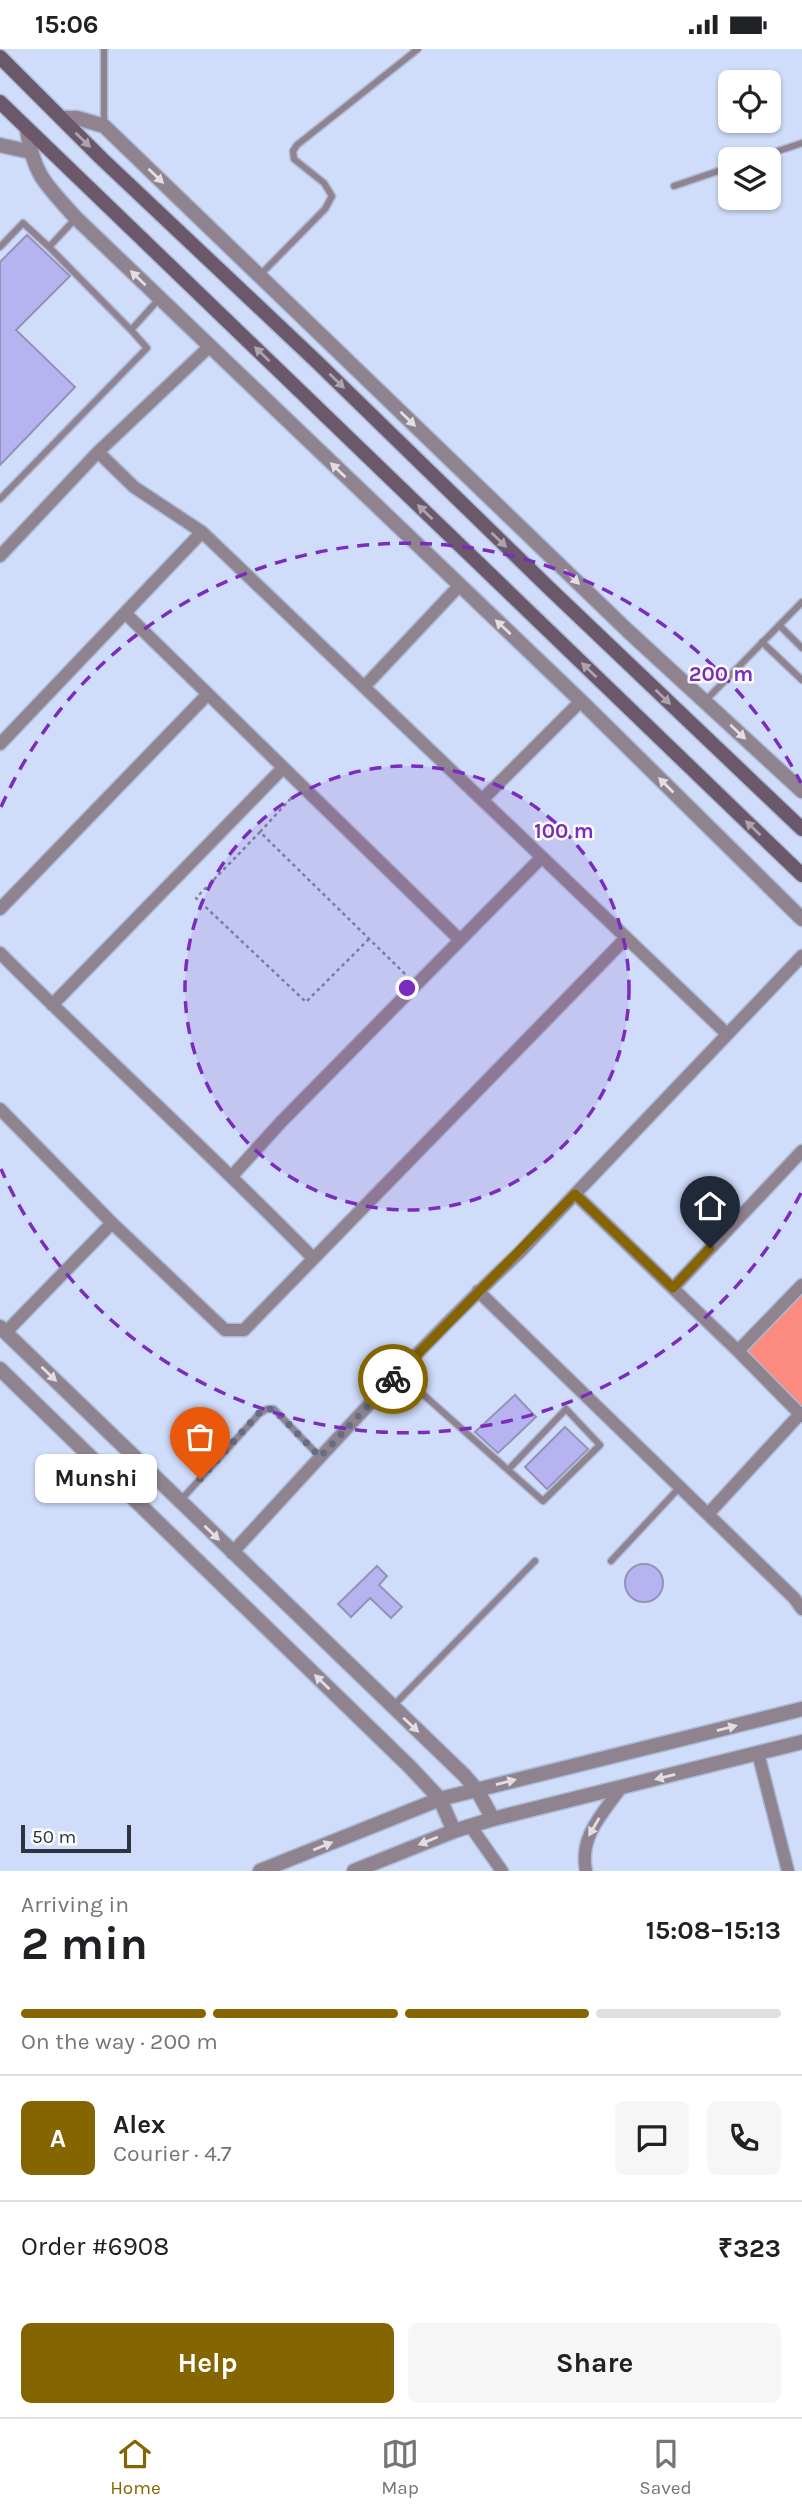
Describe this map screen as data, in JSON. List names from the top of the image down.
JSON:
{
  "places": ["Munshi"],
  "scale_bar": "50 m",
  "page": {
    "status": "15:06",
    "bubble": "Munshi",
    "scale": "50 m",
    "heading": ["2 min", "Arriving in", "15:08–15:13"],
    "panel": [
      "Alex",
      "Courier · 4.7",
      "Order #6908",
      "₹323"
    ],
    "bar": "On the way · 200 m",
    "round": "A",
    "buttons": ["Help", "Share"],
    "tabs": ["Home", "Map", "Saved"]
  },
  "rings": ["200 m", "100 m"]
}
